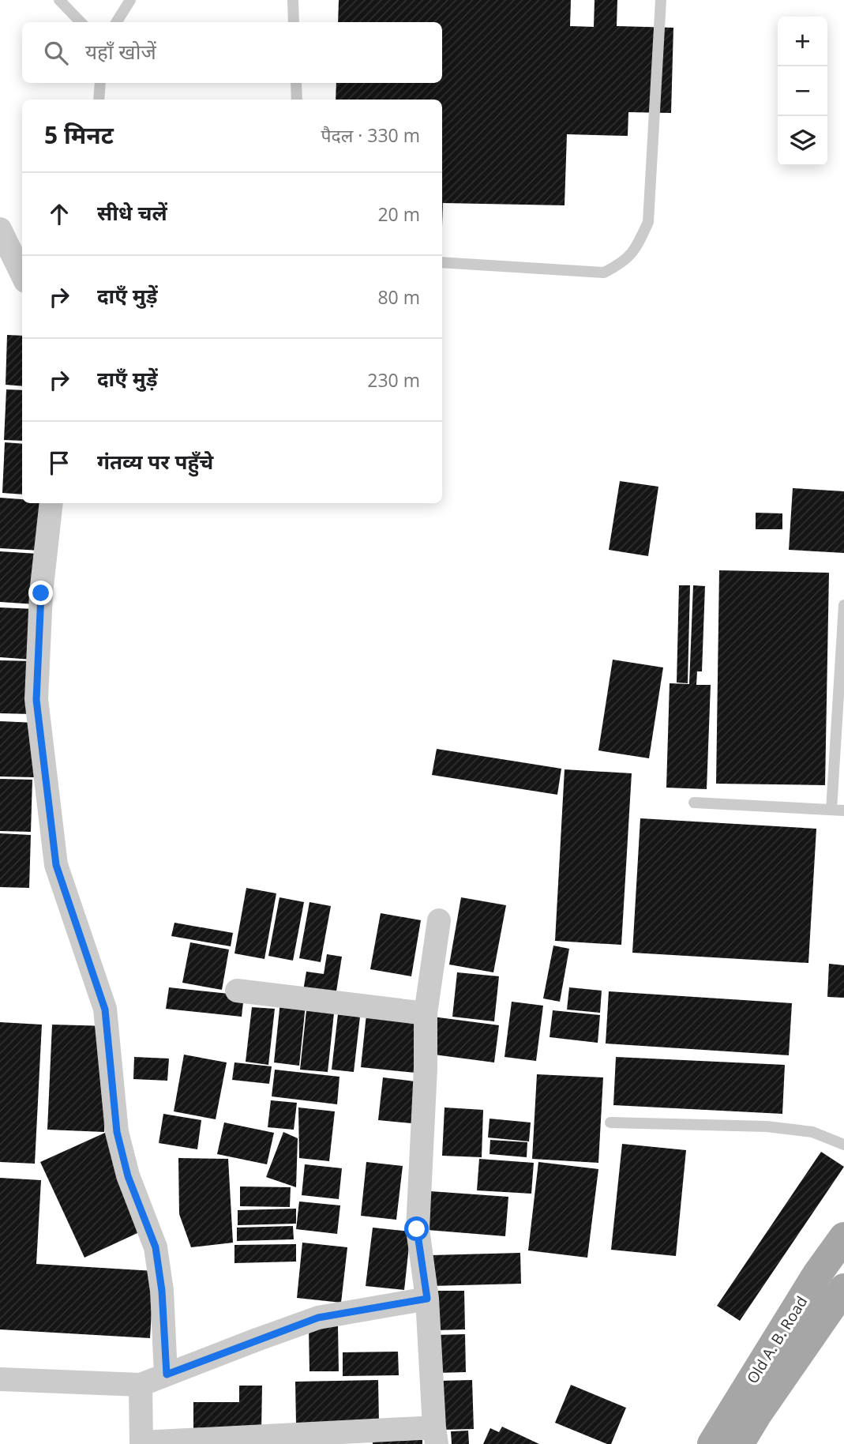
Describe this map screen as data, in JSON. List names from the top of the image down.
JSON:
{
  "streets": {
    "main road": ["Old A. B. Road"]
  },
  "page": {
    "map_buttons": ["+", "−"],
    "search": "यहाँ खोजें",
    "heading": ["5 मिनट", "पैदल · 330 m"],
    "list": [
      ["सीधे चलें", "20 m"],
      ["दाएँ मुड़ें", "80 m"],
      ["दाएँ मुड़ें", "230 m"],
      "गंतव्य पर पहुँचे"
    ]
  }
}
